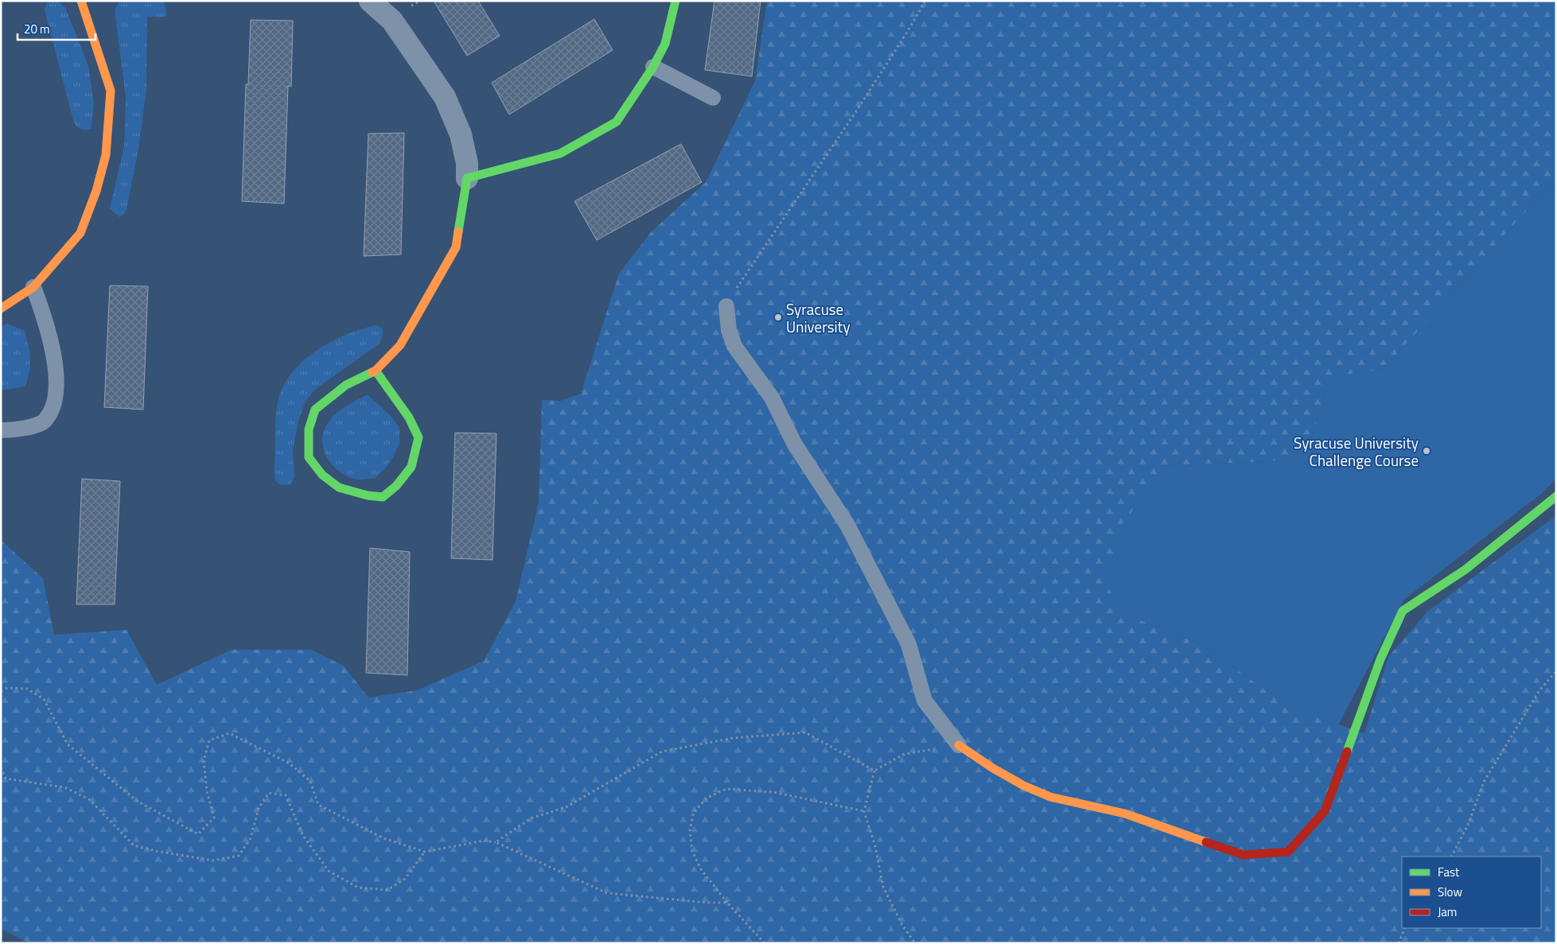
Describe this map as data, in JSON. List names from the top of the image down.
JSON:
{
  "places": ["Syracuse University", "Syracuse University Challenge Course"],
  "legend": ["Fast", "Slow", "Jam"],
  "scale_bar": "20 m"
}
